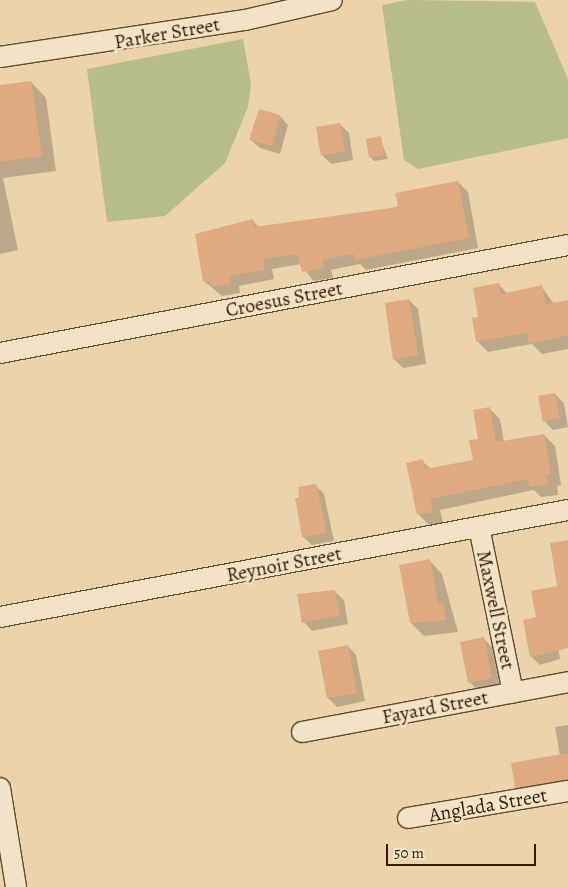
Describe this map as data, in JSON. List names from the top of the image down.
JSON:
{
  "streets": {
    "street": [
      "Parker Street",
      "Croesus Street",
      "Reynoir Street",
      "Maxwell Street",
      "Fayard Street",
      "Anglada Street"
    ]
  },
  "crossings": [
    ["Reynoir Street", "Maxwell Street"],
    ["Maxwell Street", "Fayard Street"]
  ],
  "scale_bar": "50 m"
}
